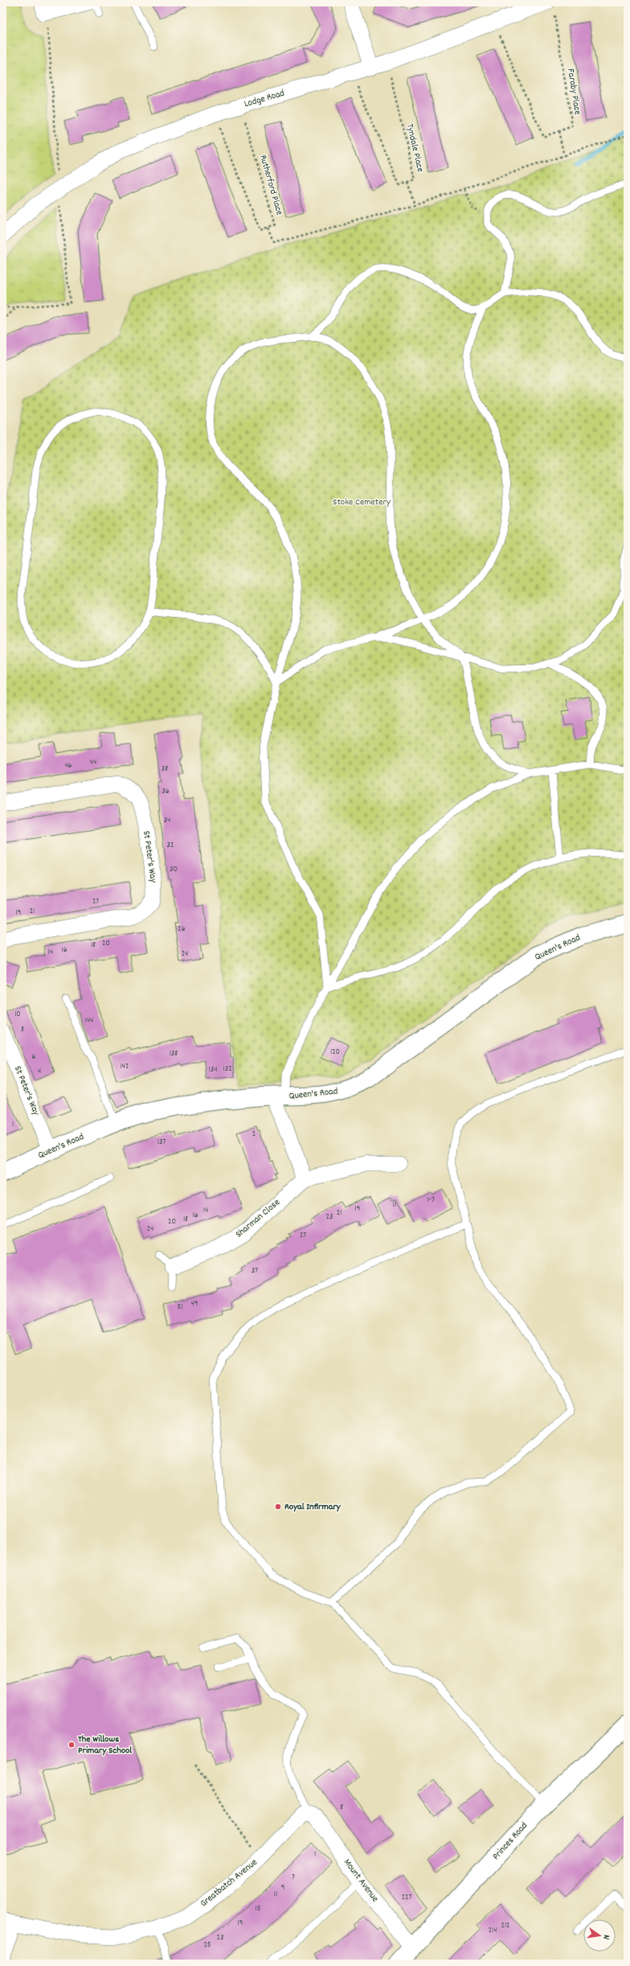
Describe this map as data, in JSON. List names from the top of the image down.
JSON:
{
  "streets": {
    "street": [
      "Lodge Road",
      "St Peter's Way",
      "Queen's Road",
      "Sharman Close",
      "Princes Road",
      "Mount Avenue",
      "Greatbatch Avenue"
    ],
    "path": ["Faraby Place", "Tyndale Place", "Rutherford Place"]
  },
  "crossings": [
    ["Faraby Place", "Lodge Road"],
    ["Lodge Road", "Tyndale Place"],
    ["Lodge Road", "Rutherford Place"],
    ["St Peter's Way", "Queen's Road"],
    ["Princes Road", "Mount Avenue"],
    ["Mount Avenue", "Greatbatch Avenue"]
  ],
  "parks": ["Stoke Cemetery"],
  "places": ["Royal Infirmary", "The Willows Primary School"],
  "house_numbers": [
    "44",
    "46",
    "38",
    "36",
    "34",
    "32",
    "30",
    "27",
    "21",
    "19",
    "26",
    "20",
    "18",
    "16",
    "14",
    "24",
    "10",
    "144",
    "8",
    "120",
    "138",
    "6",
    "142",
    "132",
    "134",
    "4",
    "1",
    "2",
    "137",
    "1-7",
    "11",
    "19",
    "14",
    "21",
    "16",
    "23",
    "18",
    "20",
    "24",
    "27",
    "37",
    "49",
    "51",
    "8",
    "1",
    "7",
    "9",
    "11",
    "227",
    "15",
    "19",
    "212",
    "214",
    "23",
    "25"
  ],
  "north": "right"
}
